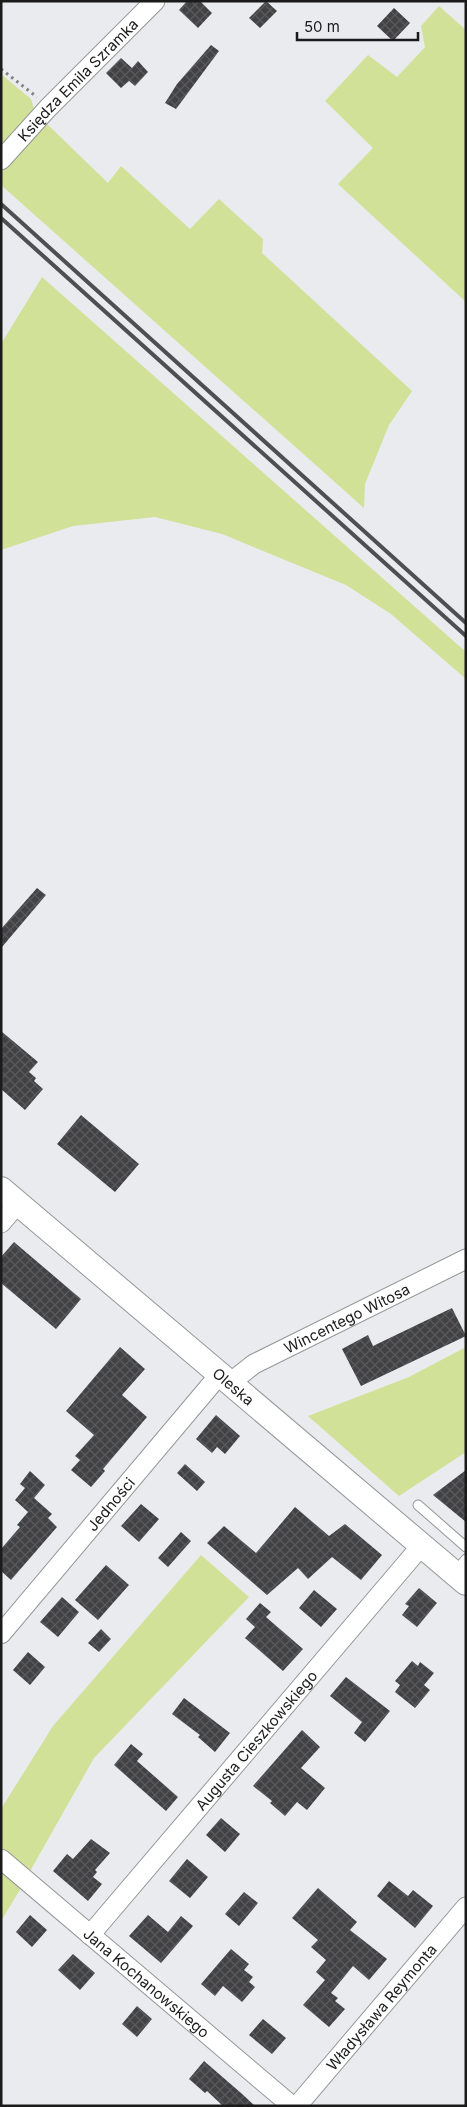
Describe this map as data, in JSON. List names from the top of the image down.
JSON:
{
  "streets": {
    "street": [
      "Księdza Emila Szramka",
      "Wincentego Witosa",
      "Oleska",
      "Jedności",
      "Augusta Cieszkowskiego",
      "Jana Kochanowskiego",
      "Władysława Reymonta"
    ]
  },
  "crossings": [
    ["Wincentego Witosa", "Oleska"],
    ["Wincentego Witosa", "Jedności"],
    ["Oleska", "Jedności"],
    ["Oleska", "Augusta Cieszkowskiego"],
    ["Augusta Cieszkowskiego", "Jana Kochanowskiego"]
  ],
  "scale_bar": "50 m"
}
